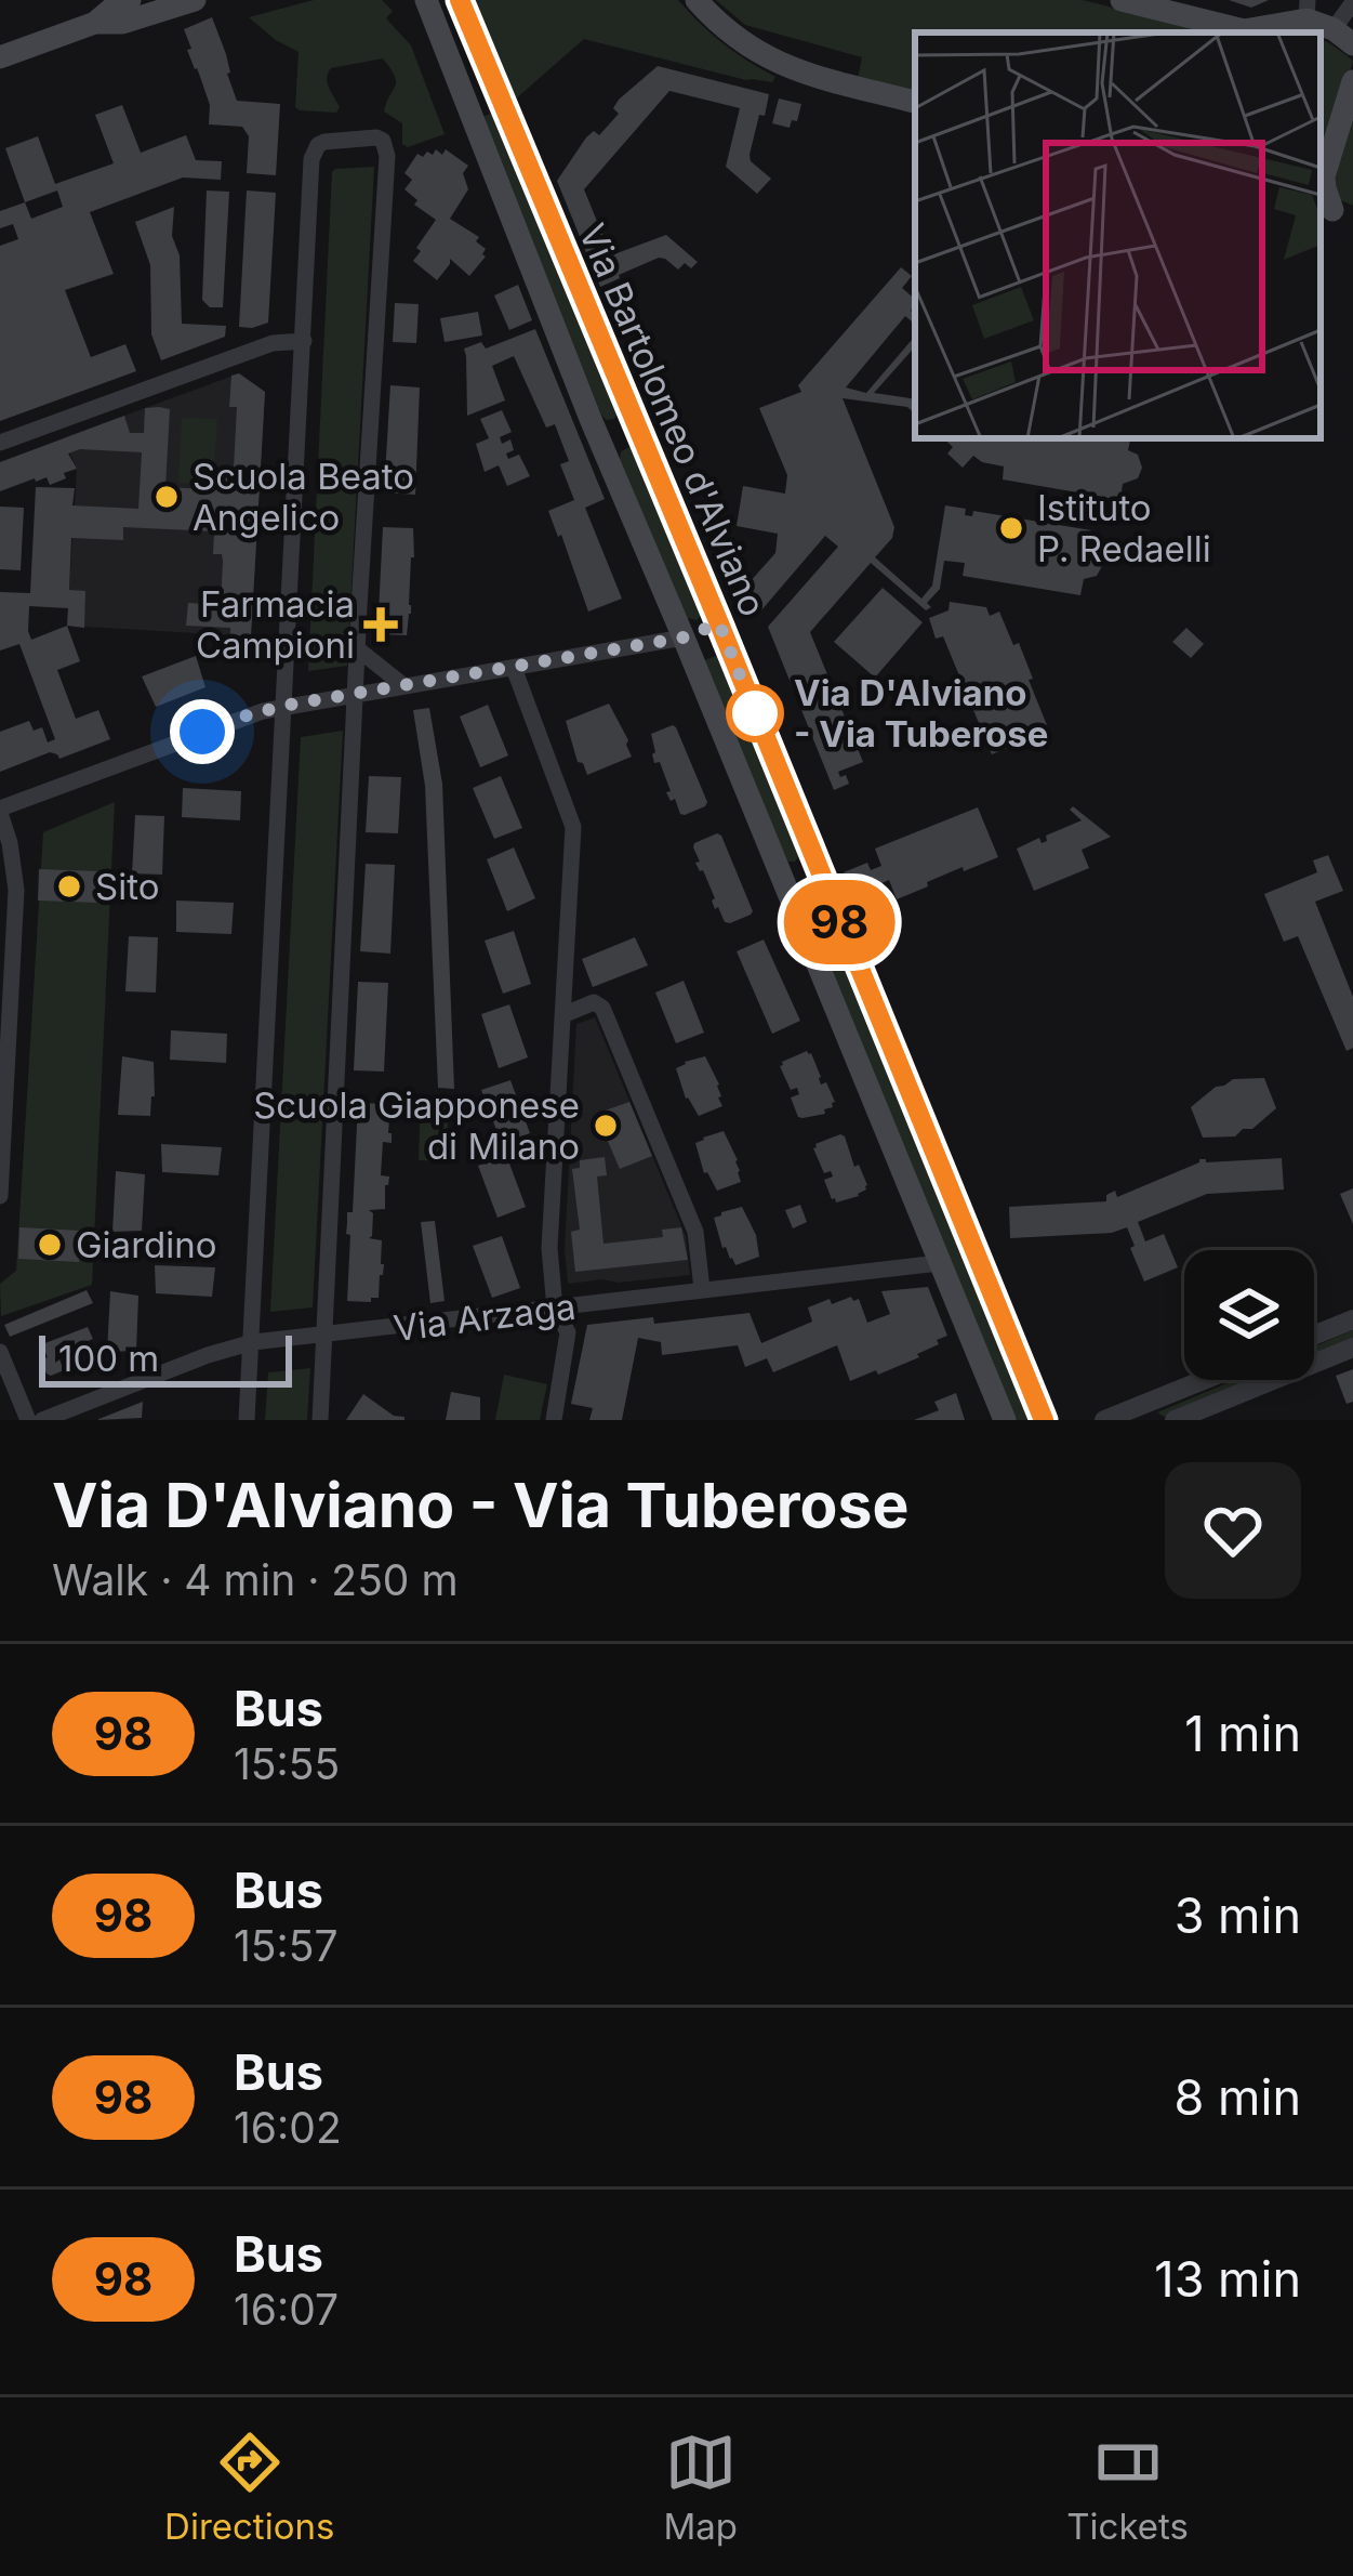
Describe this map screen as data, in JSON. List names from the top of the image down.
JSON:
{
  "streets": {
    "main road": ["Via Bartolomeo d'Alviano"],
    "street": ["Via Arzaga"]
  },
  "crossings": [
    ["Via Bartolomeo d'Alviano", "Via Arzaga"]
  ],
  "places": {
    "other": [
      "Scuola Beato Angelico",
      "Istituto P. Redaelli",
      "Via D'Alviano - Via Tuberose",
      "Sito",
      "Scuola Giapponese di Milano",
      "Giardino"
    ],
    "health": ["Farmacia Campioni"]
  },
  "lines": ["bus line 98"],
  "scale_bar": "100 m",
  "page": {
    "on_map": "98",
    "scale": "100 m",
    "heading": ["Via D'Alviano - Via Tuberose", "Walk · 4 min · 250 m"],
    "list": [
      {
        "mark": "98",
        "name": "Bus",
        "note": "15:55",
        "value": "1 min"
      },
      {
        "mark": "98",
        "name": "Bus",
        "note": "15:57",
        "value": "3 min"
      },
      {
        "mark": "98",
        "name": "Bus",
        "note": "16:02",
        "value": "8 min"
      },
      {
        "mark": "98",
        "name": "Bus",
        "note": "16:07",
        "value": "13 min"
      }
    ],
    "tabs": ["Directions", "Map", "Tickets"]
  }
}
